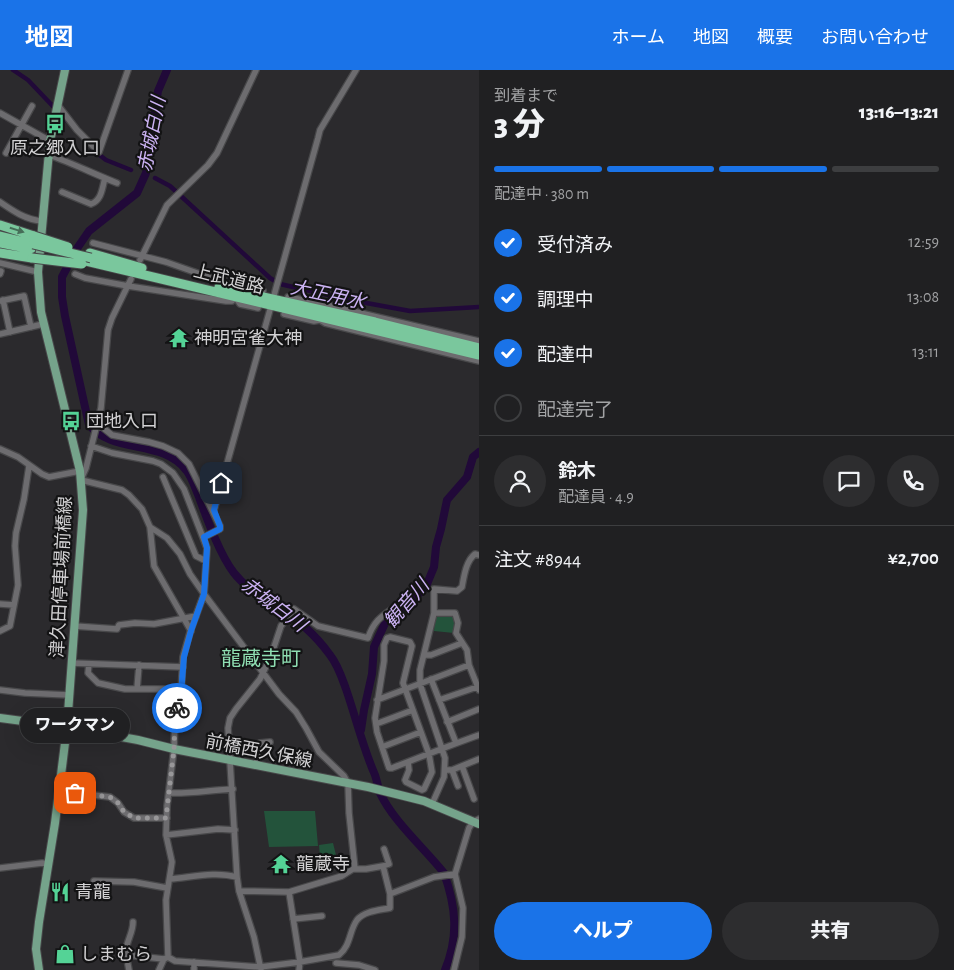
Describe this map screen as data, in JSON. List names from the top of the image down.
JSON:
{
  "streets": {
    "highway": ["上武道路"],
    "main road": ["津久田停車場前橋線", "前橋西久保線"]
  },
  "crossings": [
    ["津久田停車場前橋線", "前橋西久保線"]
  ],
  "districts": ["龍蔵寺町"],
  "water": ["赤城白川", "大正用水", "観音川"],
  "places": {
    "bus stop": ["原之郷入口", "団地入口"],
    "temple": ["神明宮雀大神", "龍蔵寺"],
    "other": ["ワークマン"],
    "restaurant": ["青龍"],
    "shop": ["しまむら"]
  },
  "page": {
    "header": "地図",
    "nav": [
      "ホーム",
      "地図",
      "概要",
      "お問い合わせ"
    ],
    "heading": ["3 分", "到着まで", "13:16–13:21"],
    "panel": [
      "鈴木",
      "配達員 · 4.9",
      "注文 #8944",
      "¥2,700"
    ],
    "bar": "配達中 · 380 m",
    "list": [
      ["受付済み", "12:59"],
      ["調理中", "13:08"],
      ["配達中", "13:11"],
      "配達完了"
    ],
    "bubble": "ワークマン",
    "buttons": ["ヘルプ", "共有"]
  }
}
